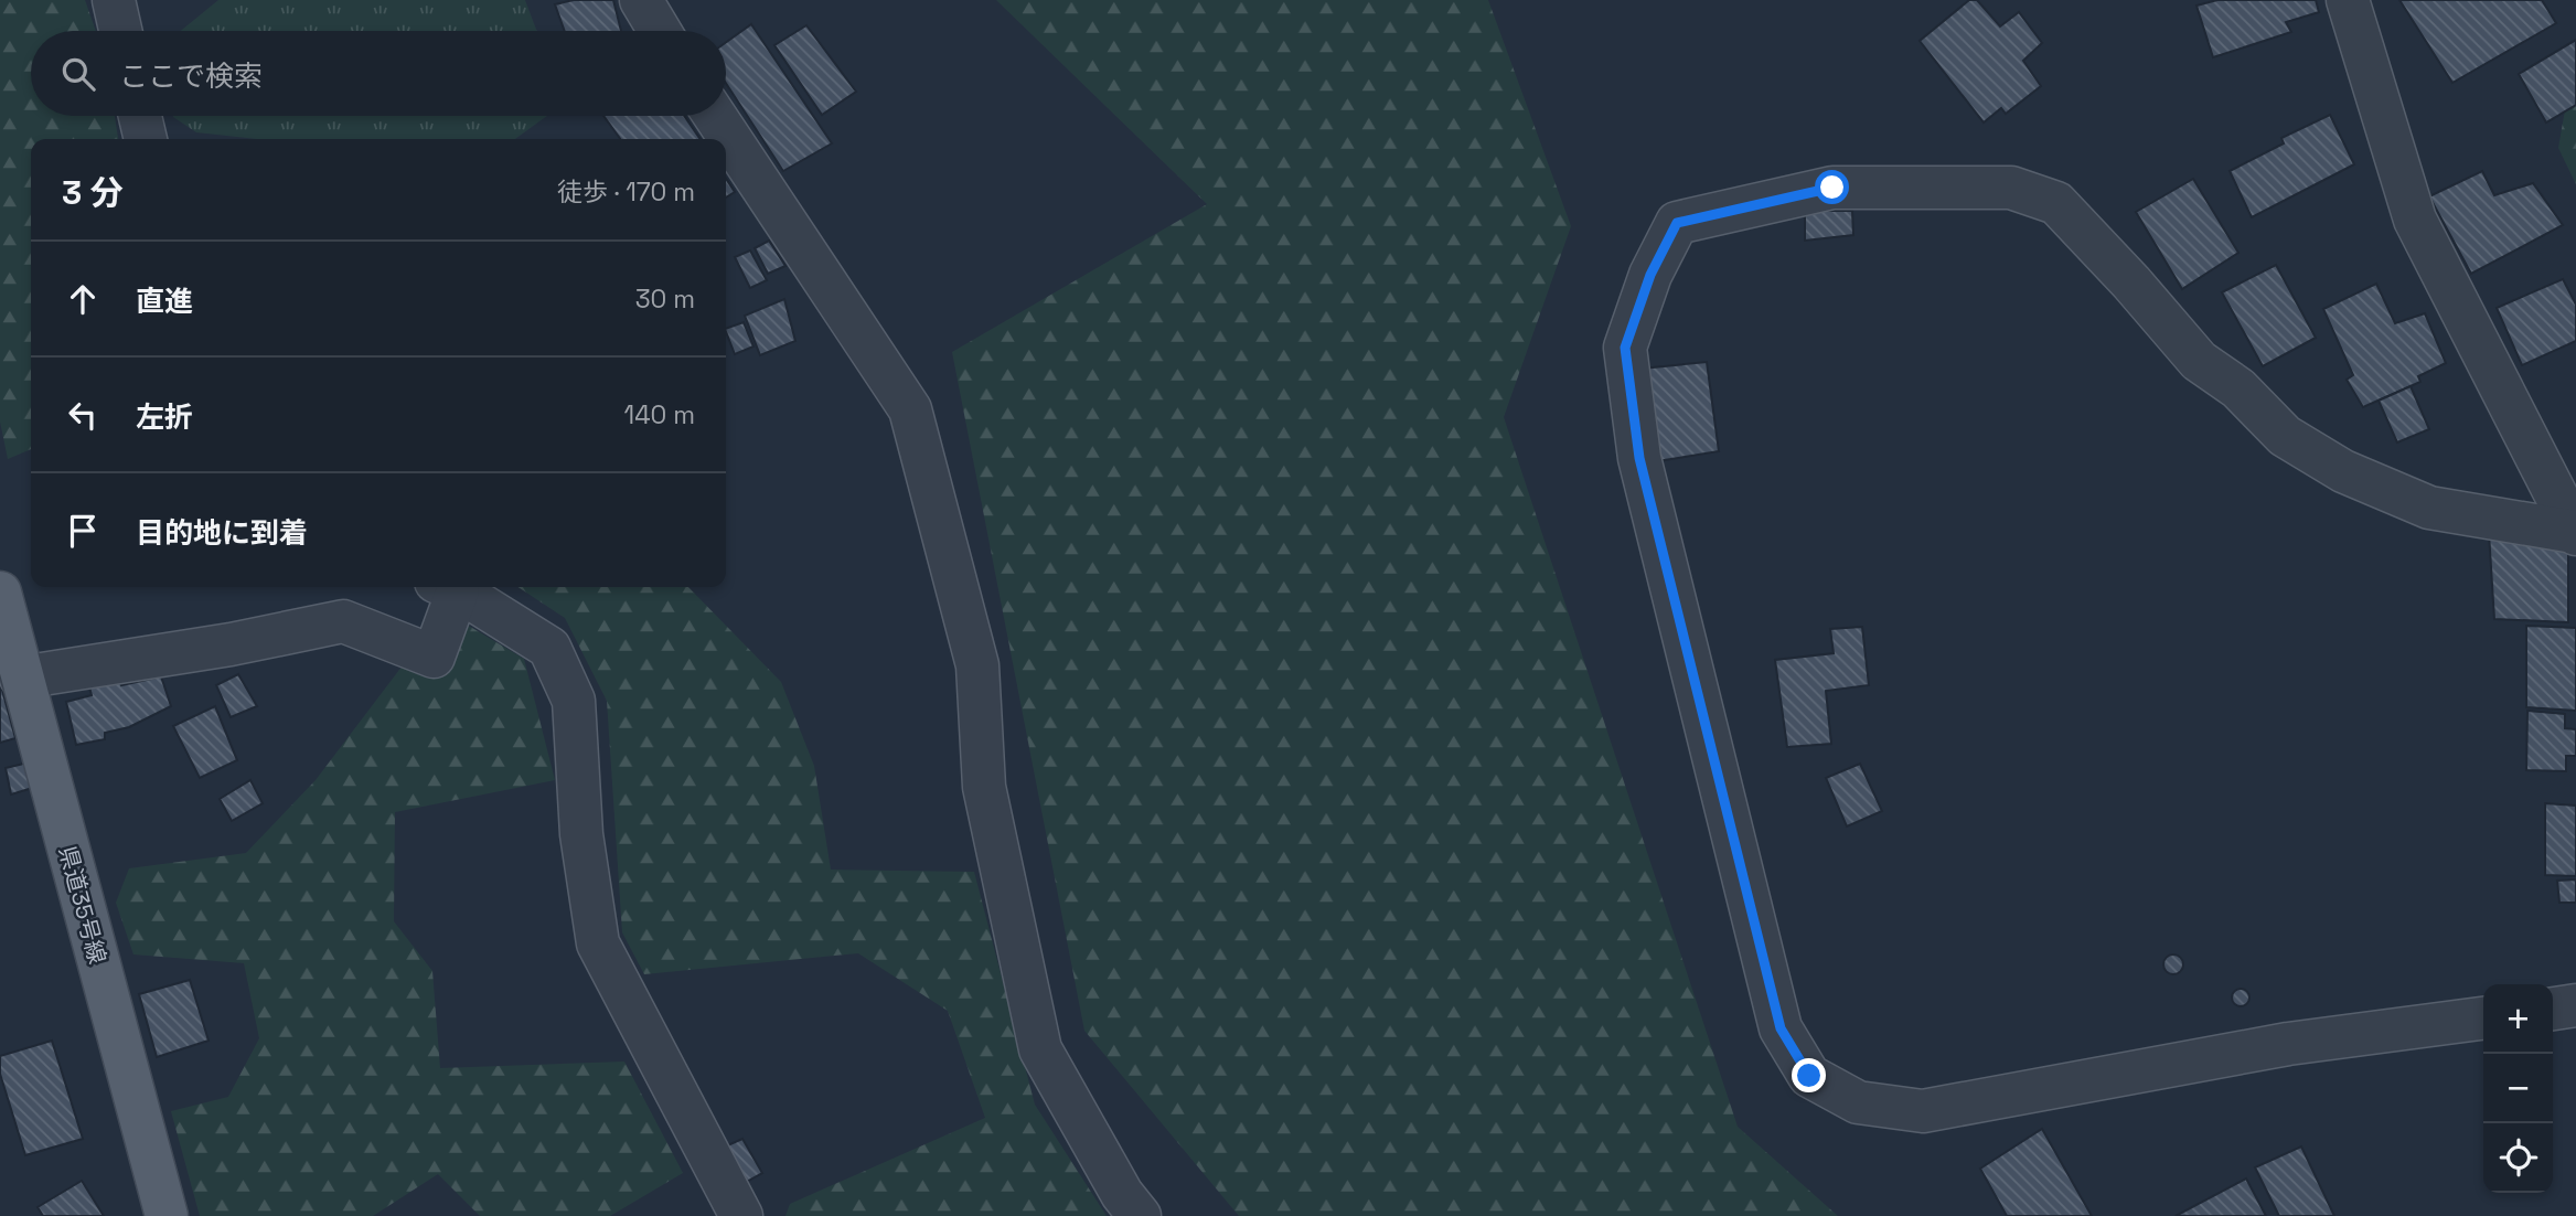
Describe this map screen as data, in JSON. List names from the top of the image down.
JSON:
{
  "streets": {
    "main road": ["県道35号線"]
  },
  "page": {
    "search": "ここで検索",
    "heading": ["3 分", "徒歩 · 170 m"],
    "list": [
      ["直進", "30 m"],
      ["左折", "140 m"],
      "目的地に到着"
    ],
    "map_buttons": ["+", "−"]
  }
}
